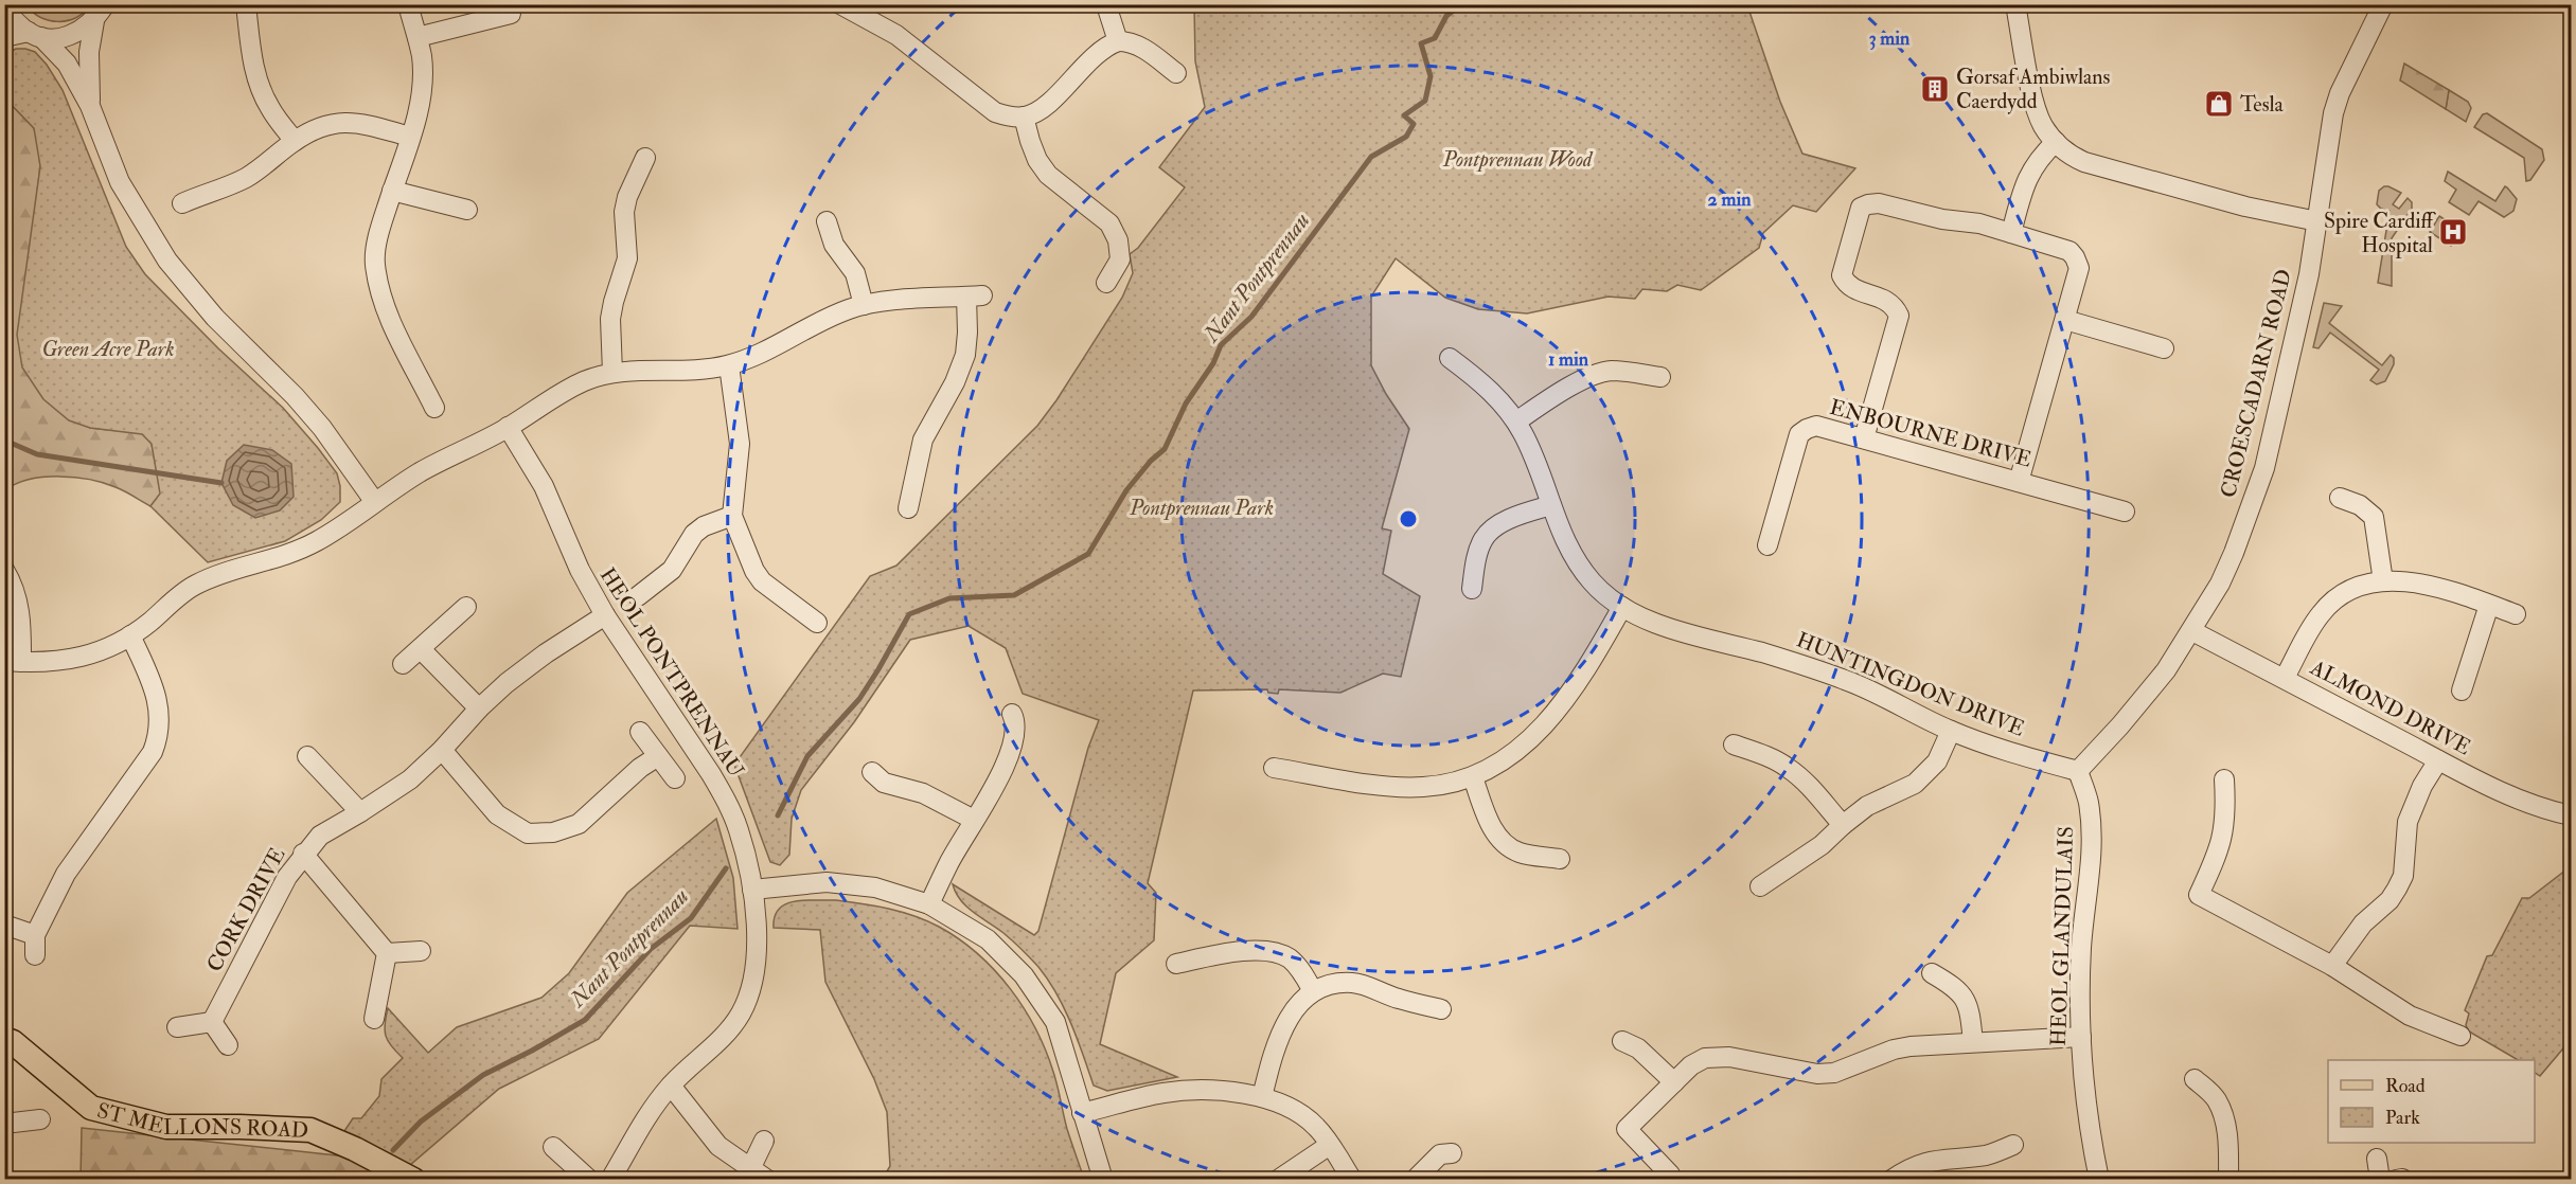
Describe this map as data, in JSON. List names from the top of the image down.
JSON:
{
  "streets": {
    "main road": ["ST MELLONS ROAD"],
    "street": [
      "CROESCADARN ROAD",
      "ENBOURNE DRIVE",
      "HEOL PONTPRENNAU",
      "HUNTINGDON DRIVE",
      "ALMOND DRIVE",
      "CORK DRIVE",
      "HEOL GLANDULAIS"
    ]
  },
  "crossings": [
    ["CROESCADARN ROAD", "HUNTINGDON DRIVE"],
    ["CROESCADARN ROAD", "ALMOND DRIVE"],
    ["CROESCADARN ROAD", "HEOL GLANDULAIS"],
    ["HEOL PONTPRENNAU", "CORK DRIVE"],
    ["HUNTINGDON DRIVE", "HEOL GLANDULAIS"]
  ],
  "water": ["Nant Pontprennau"],
  "parks": ["Pontprennau Wood", "Green Acre Park", "Pontprennau Park"],
  "places": {
    "building": ["Gorsaf Ambiwlans Caerdydd"],
    "shop": ["Tesla"],
    "hospital": ["Spire Cardiff Hospital"]
  },
  "legend": ["Road", "Park"],
  "rings": ["3 min", "2 min", "1 min"]
}
